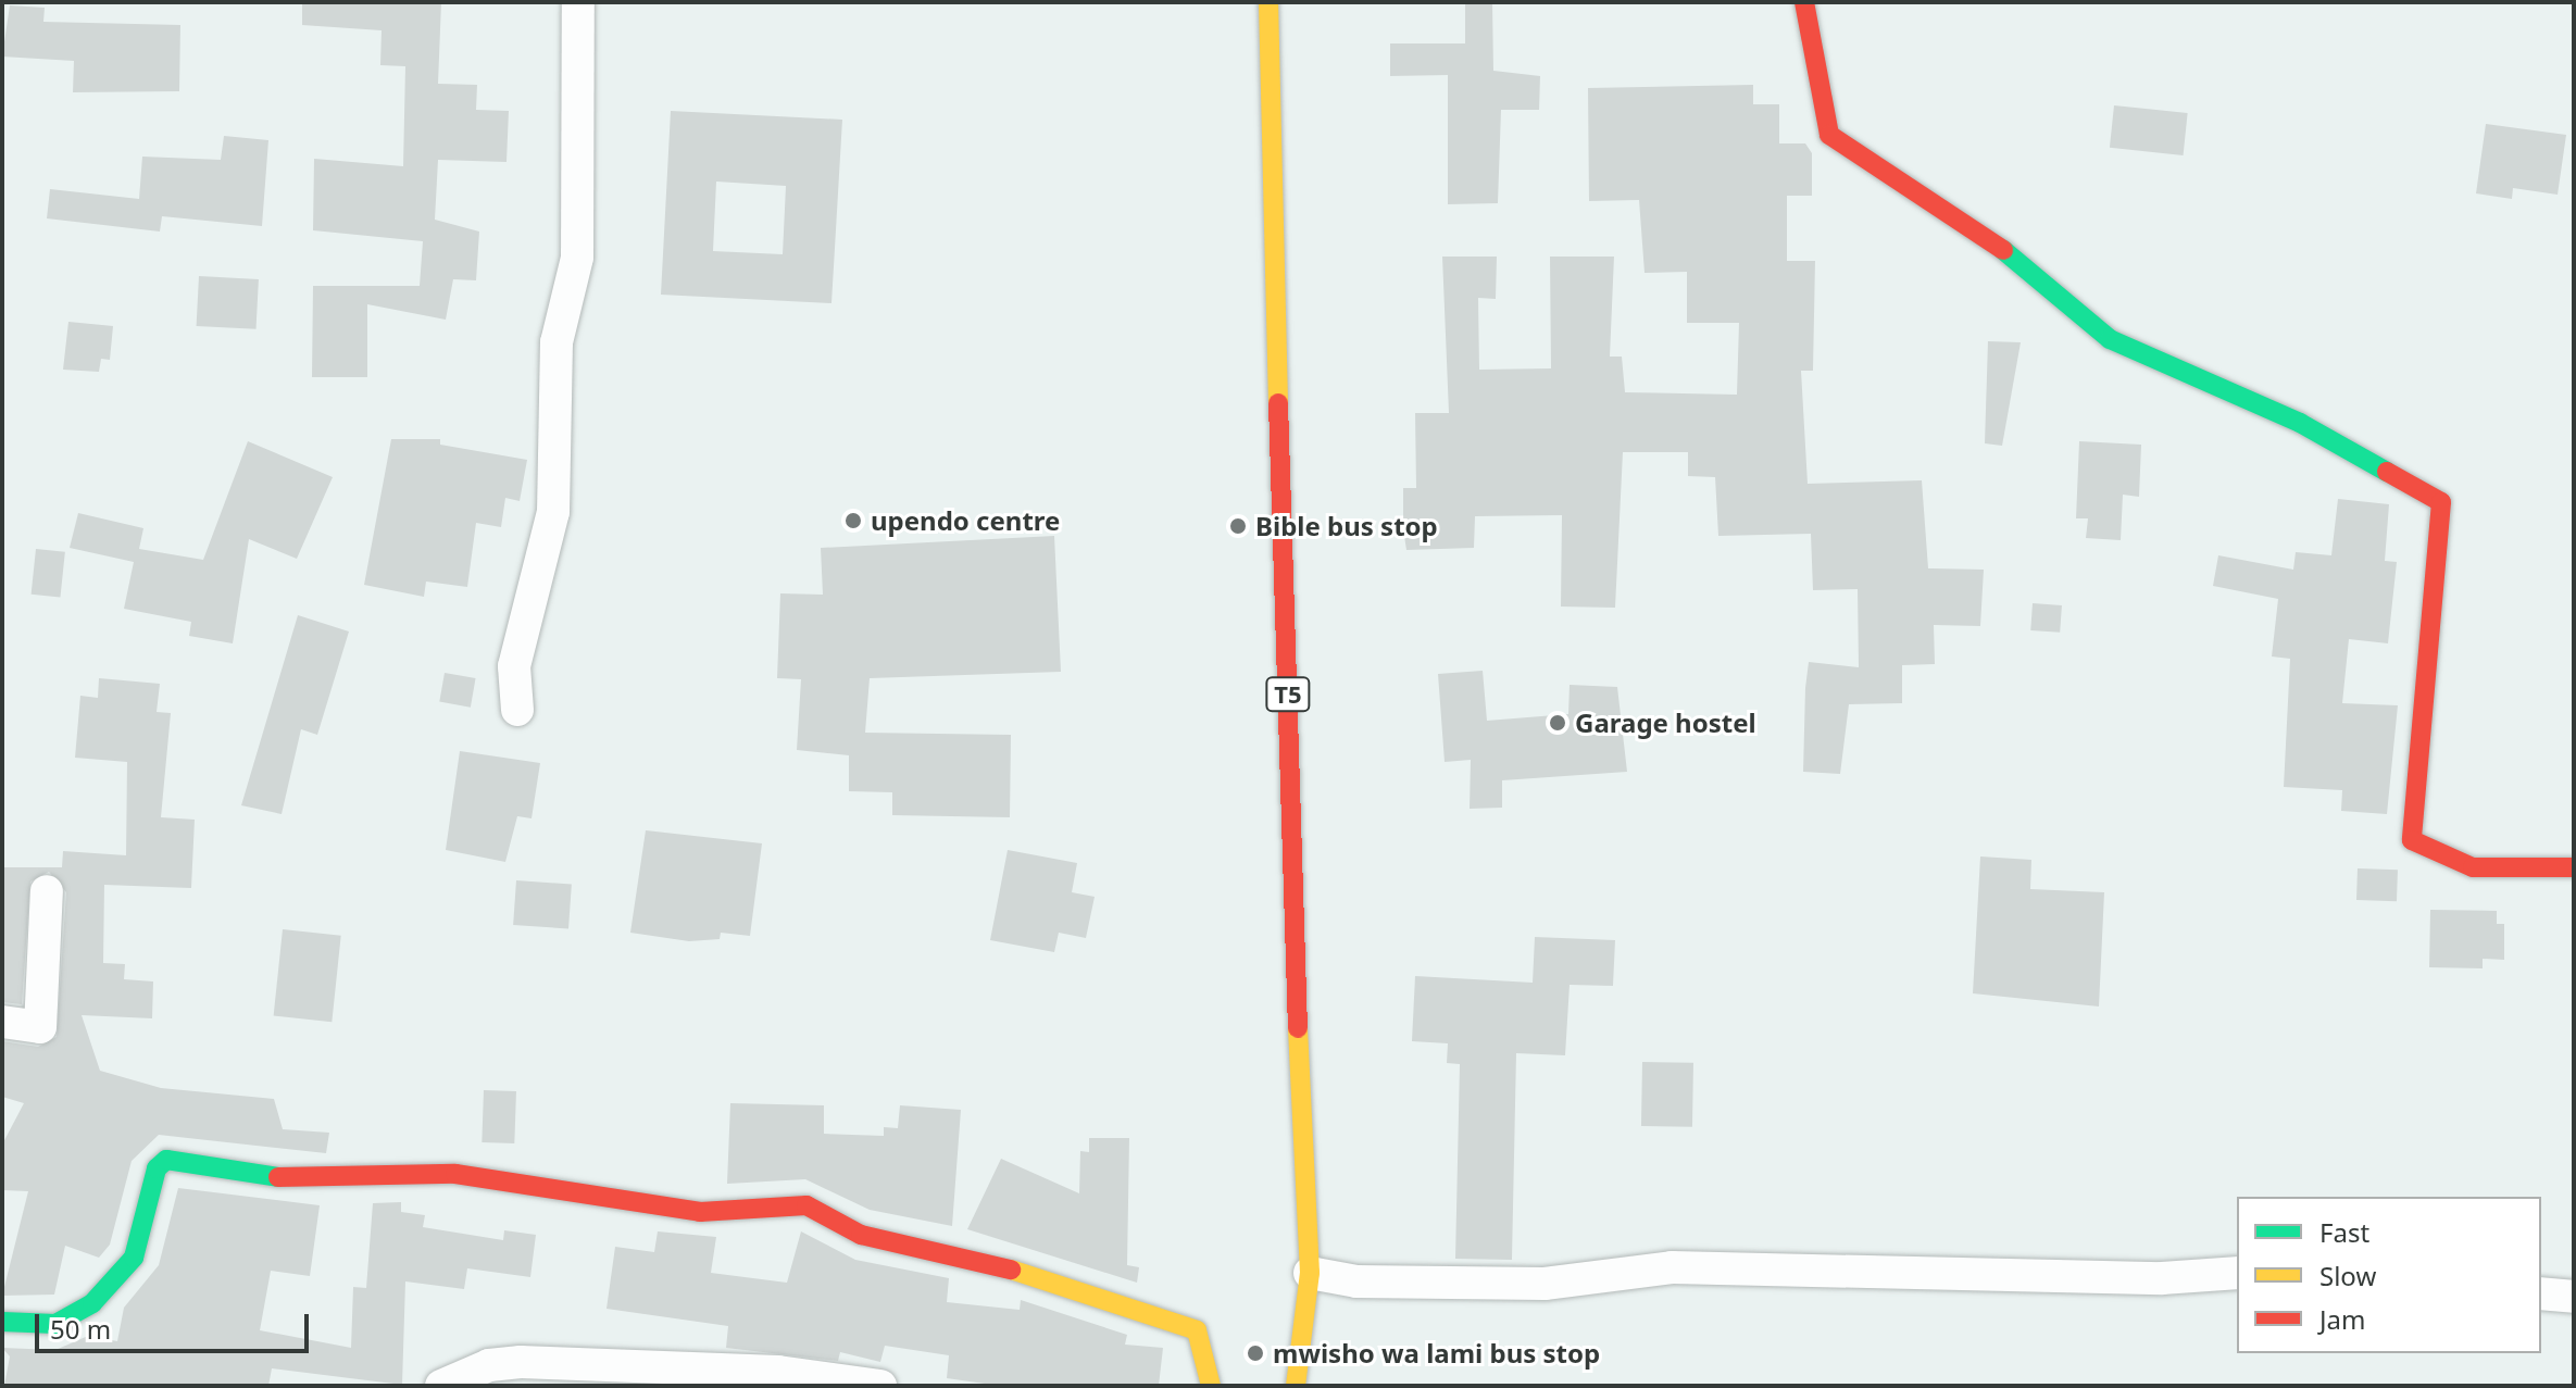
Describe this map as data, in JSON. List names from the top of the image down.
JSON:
{
  "streets": {
    "main road": ["T5"]
  },
  "places": [
    "upendo centre",
    "Bible bus stop",
    "Garage hostel",
    "mwisho wa lami bus stop"
  ],
  "legend": ["Fast", "Slow", "Jam"],
  "scale_bar": "50 m"
}
